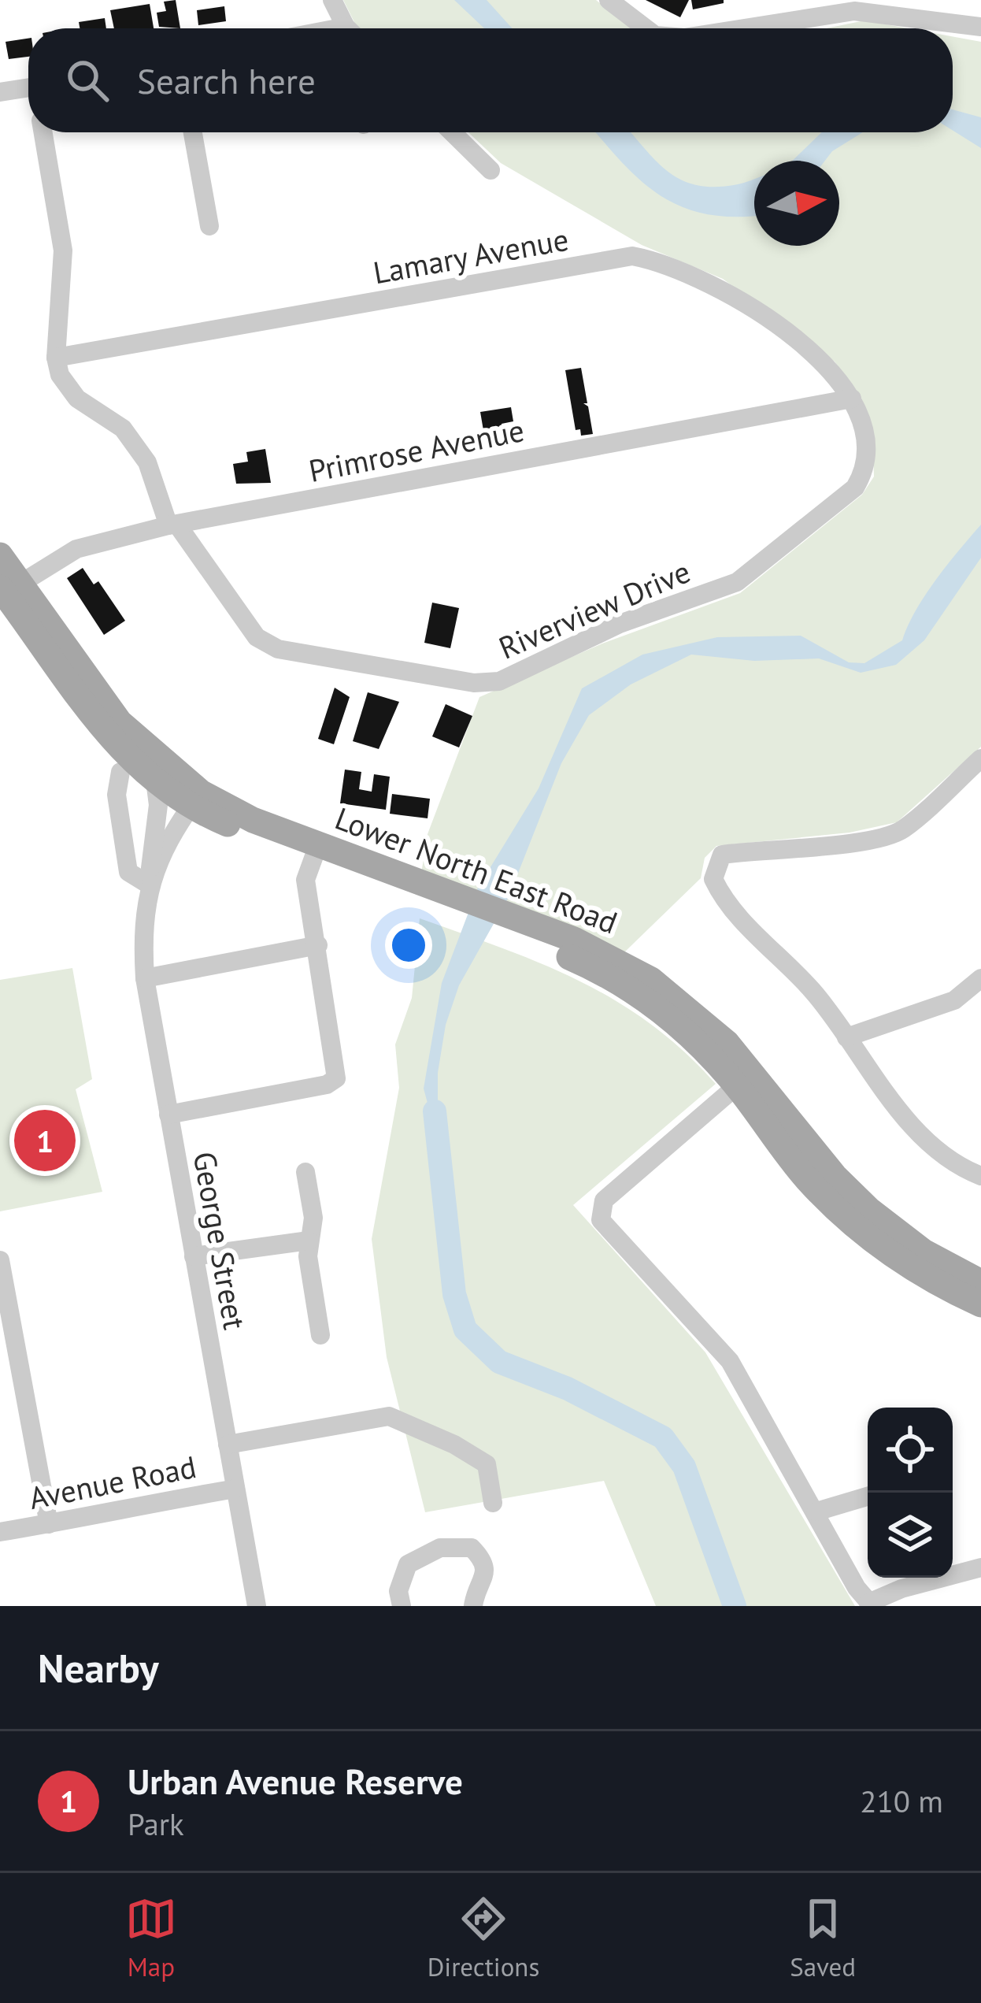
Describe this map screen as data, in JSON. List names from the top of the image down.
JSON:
{
  "streets": {
    "main road": ["Lower North East Road"],
    "street": [
      "Lamary Avenue",
      "Primrose Avenue",
      "Riverview Drive",
      "George Street",
      "Avenue Road"
    ]
  },
  "crossings": [
    ["Lamary Avenue", "Primrose Avenue"],
    ["Lamary Avenue", "Riverview Drive"],
    ["Primrose Avenue", "Riverview Drive"],
    ["Primrose Avenue", "Lower North East Road"],
    ["Lower North East Road", "George Street"],
    ["George Street", "Avenue Road"]
  ],
  "north": "right",
  "page": {
    "search": "Search here",
    "pins": "1",
    "heading": "Nearby",
    "list": [
      {
        "mark": "1",
        "name": "Urban Avenue Reserve",
        "note": "Park",
        "value": "210 m"
      }
    ],
    "nav": ["Map", "Directions", "Saved"]
  }
}
